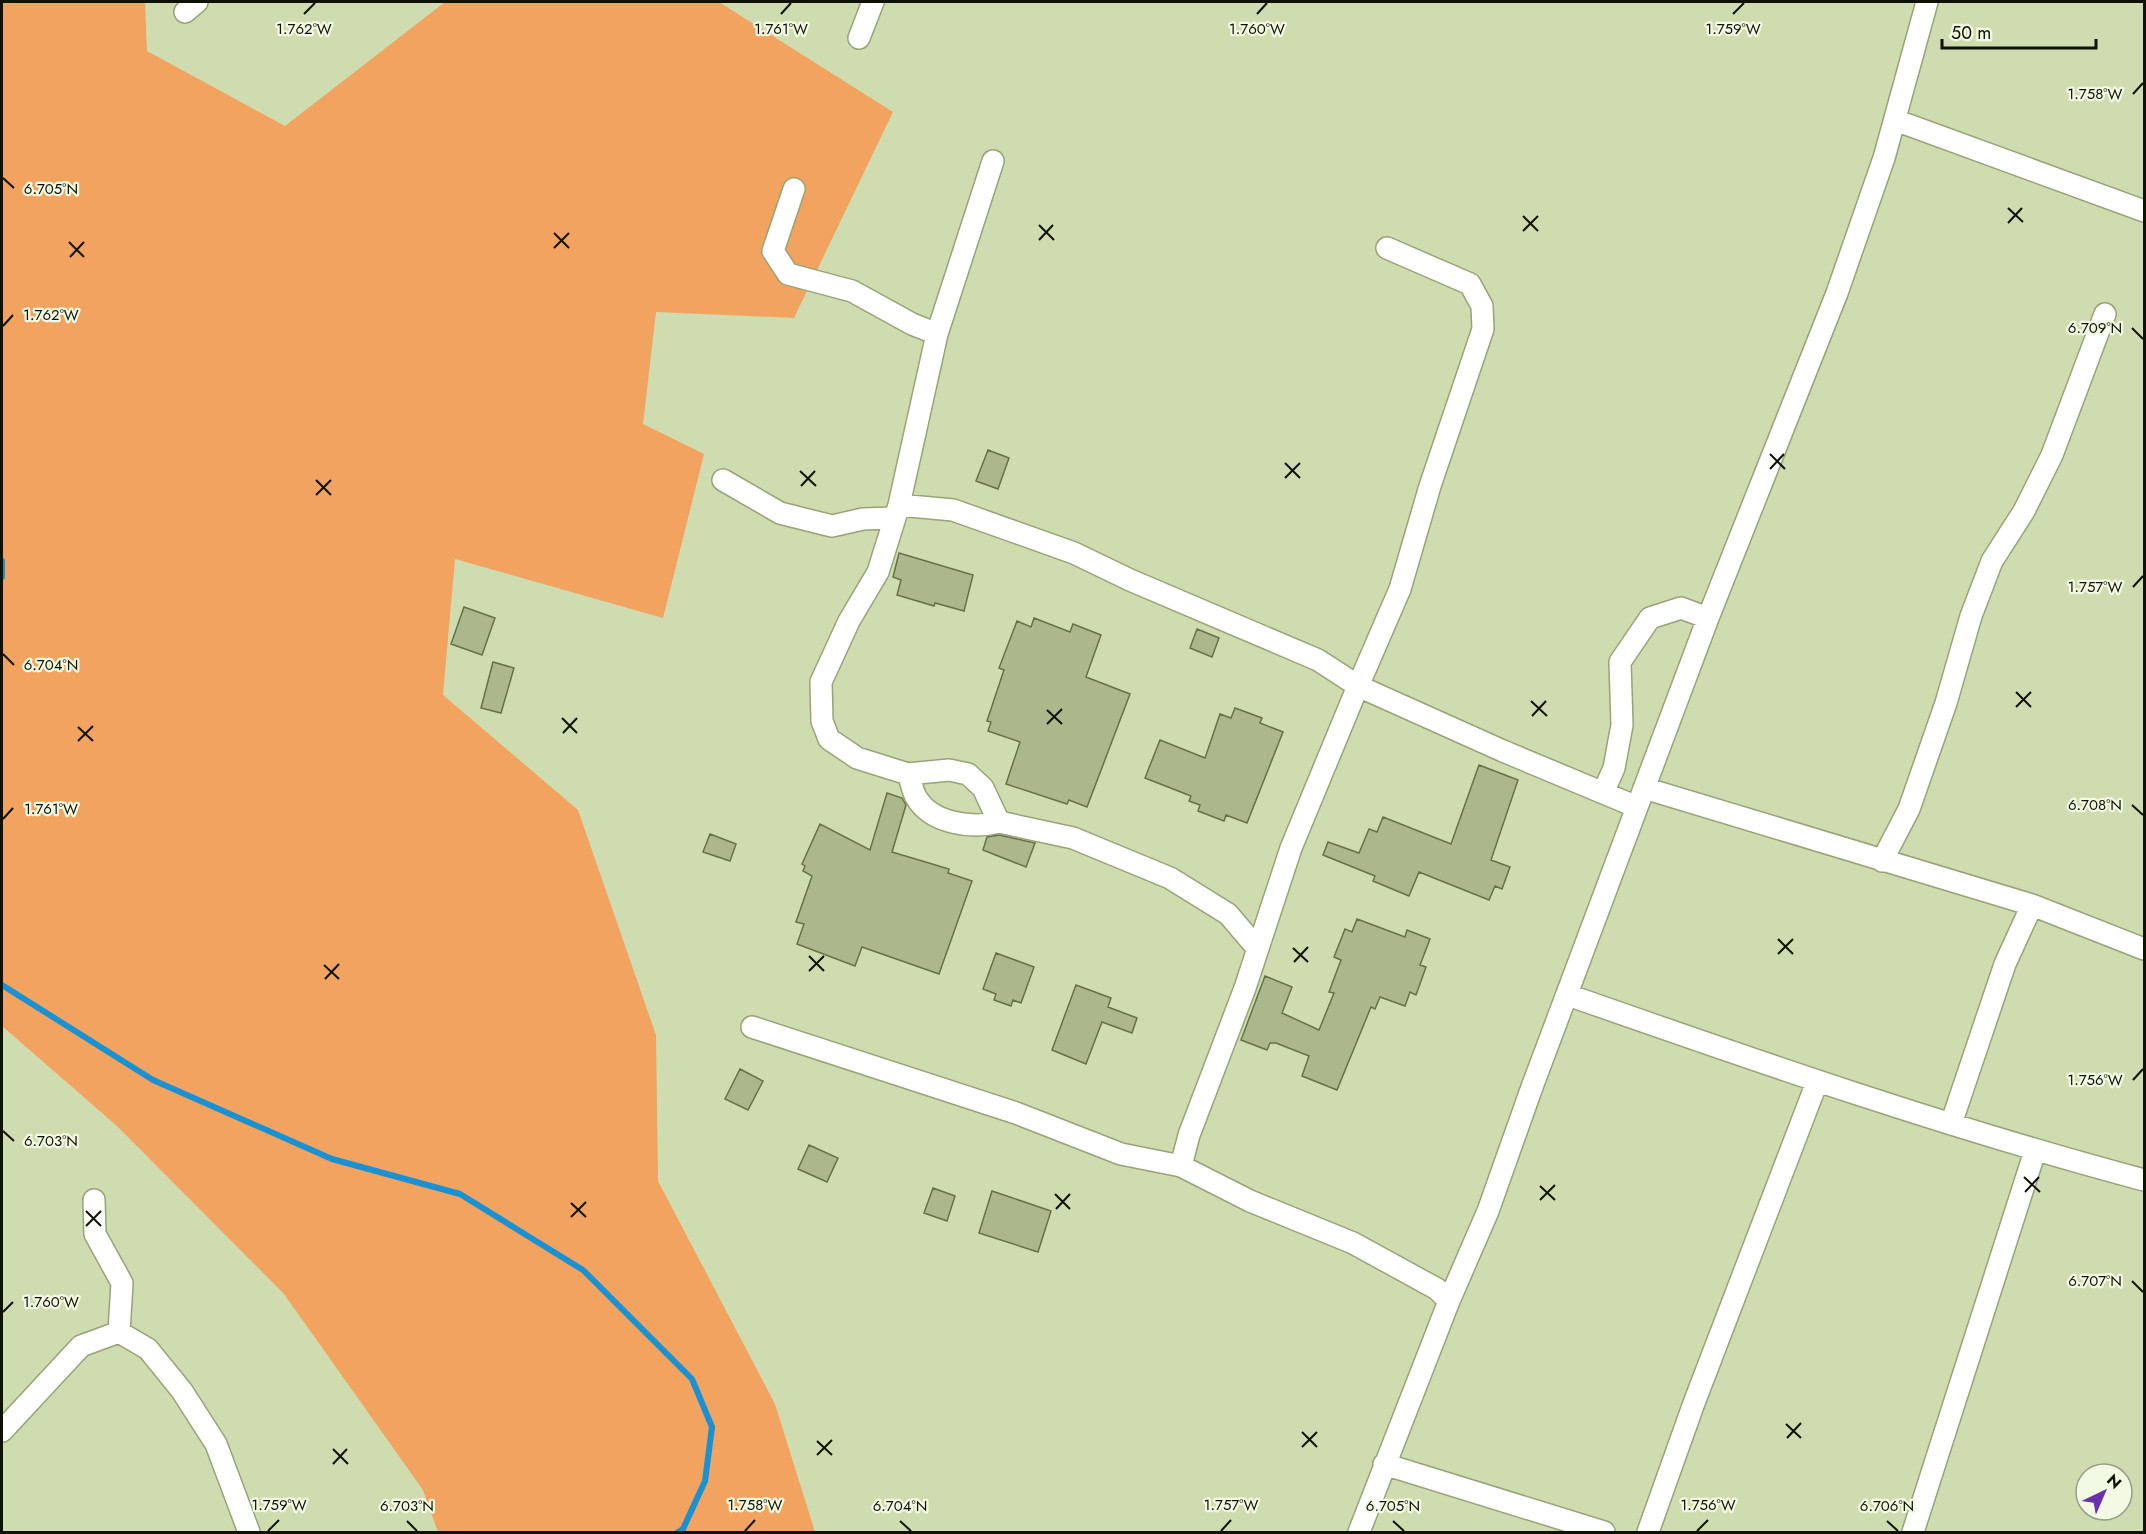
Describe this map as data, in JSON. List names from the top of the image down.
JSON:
{
  "scale_bar": "50 m",
  "north": "top right",
  "coordinates": [
    "1.762°W",
    "1.761°W",
    "1.760°W",
    "1.759°W",
    "1.758°W",
    "6.705°N",
    "6.709°N",
    "1.757°W",
    "6.704°N",
    "6.708°N",
    "1.756°W",
    "6.703°N",
    "6.707°N",
    "6.706°N"
  ]
}
